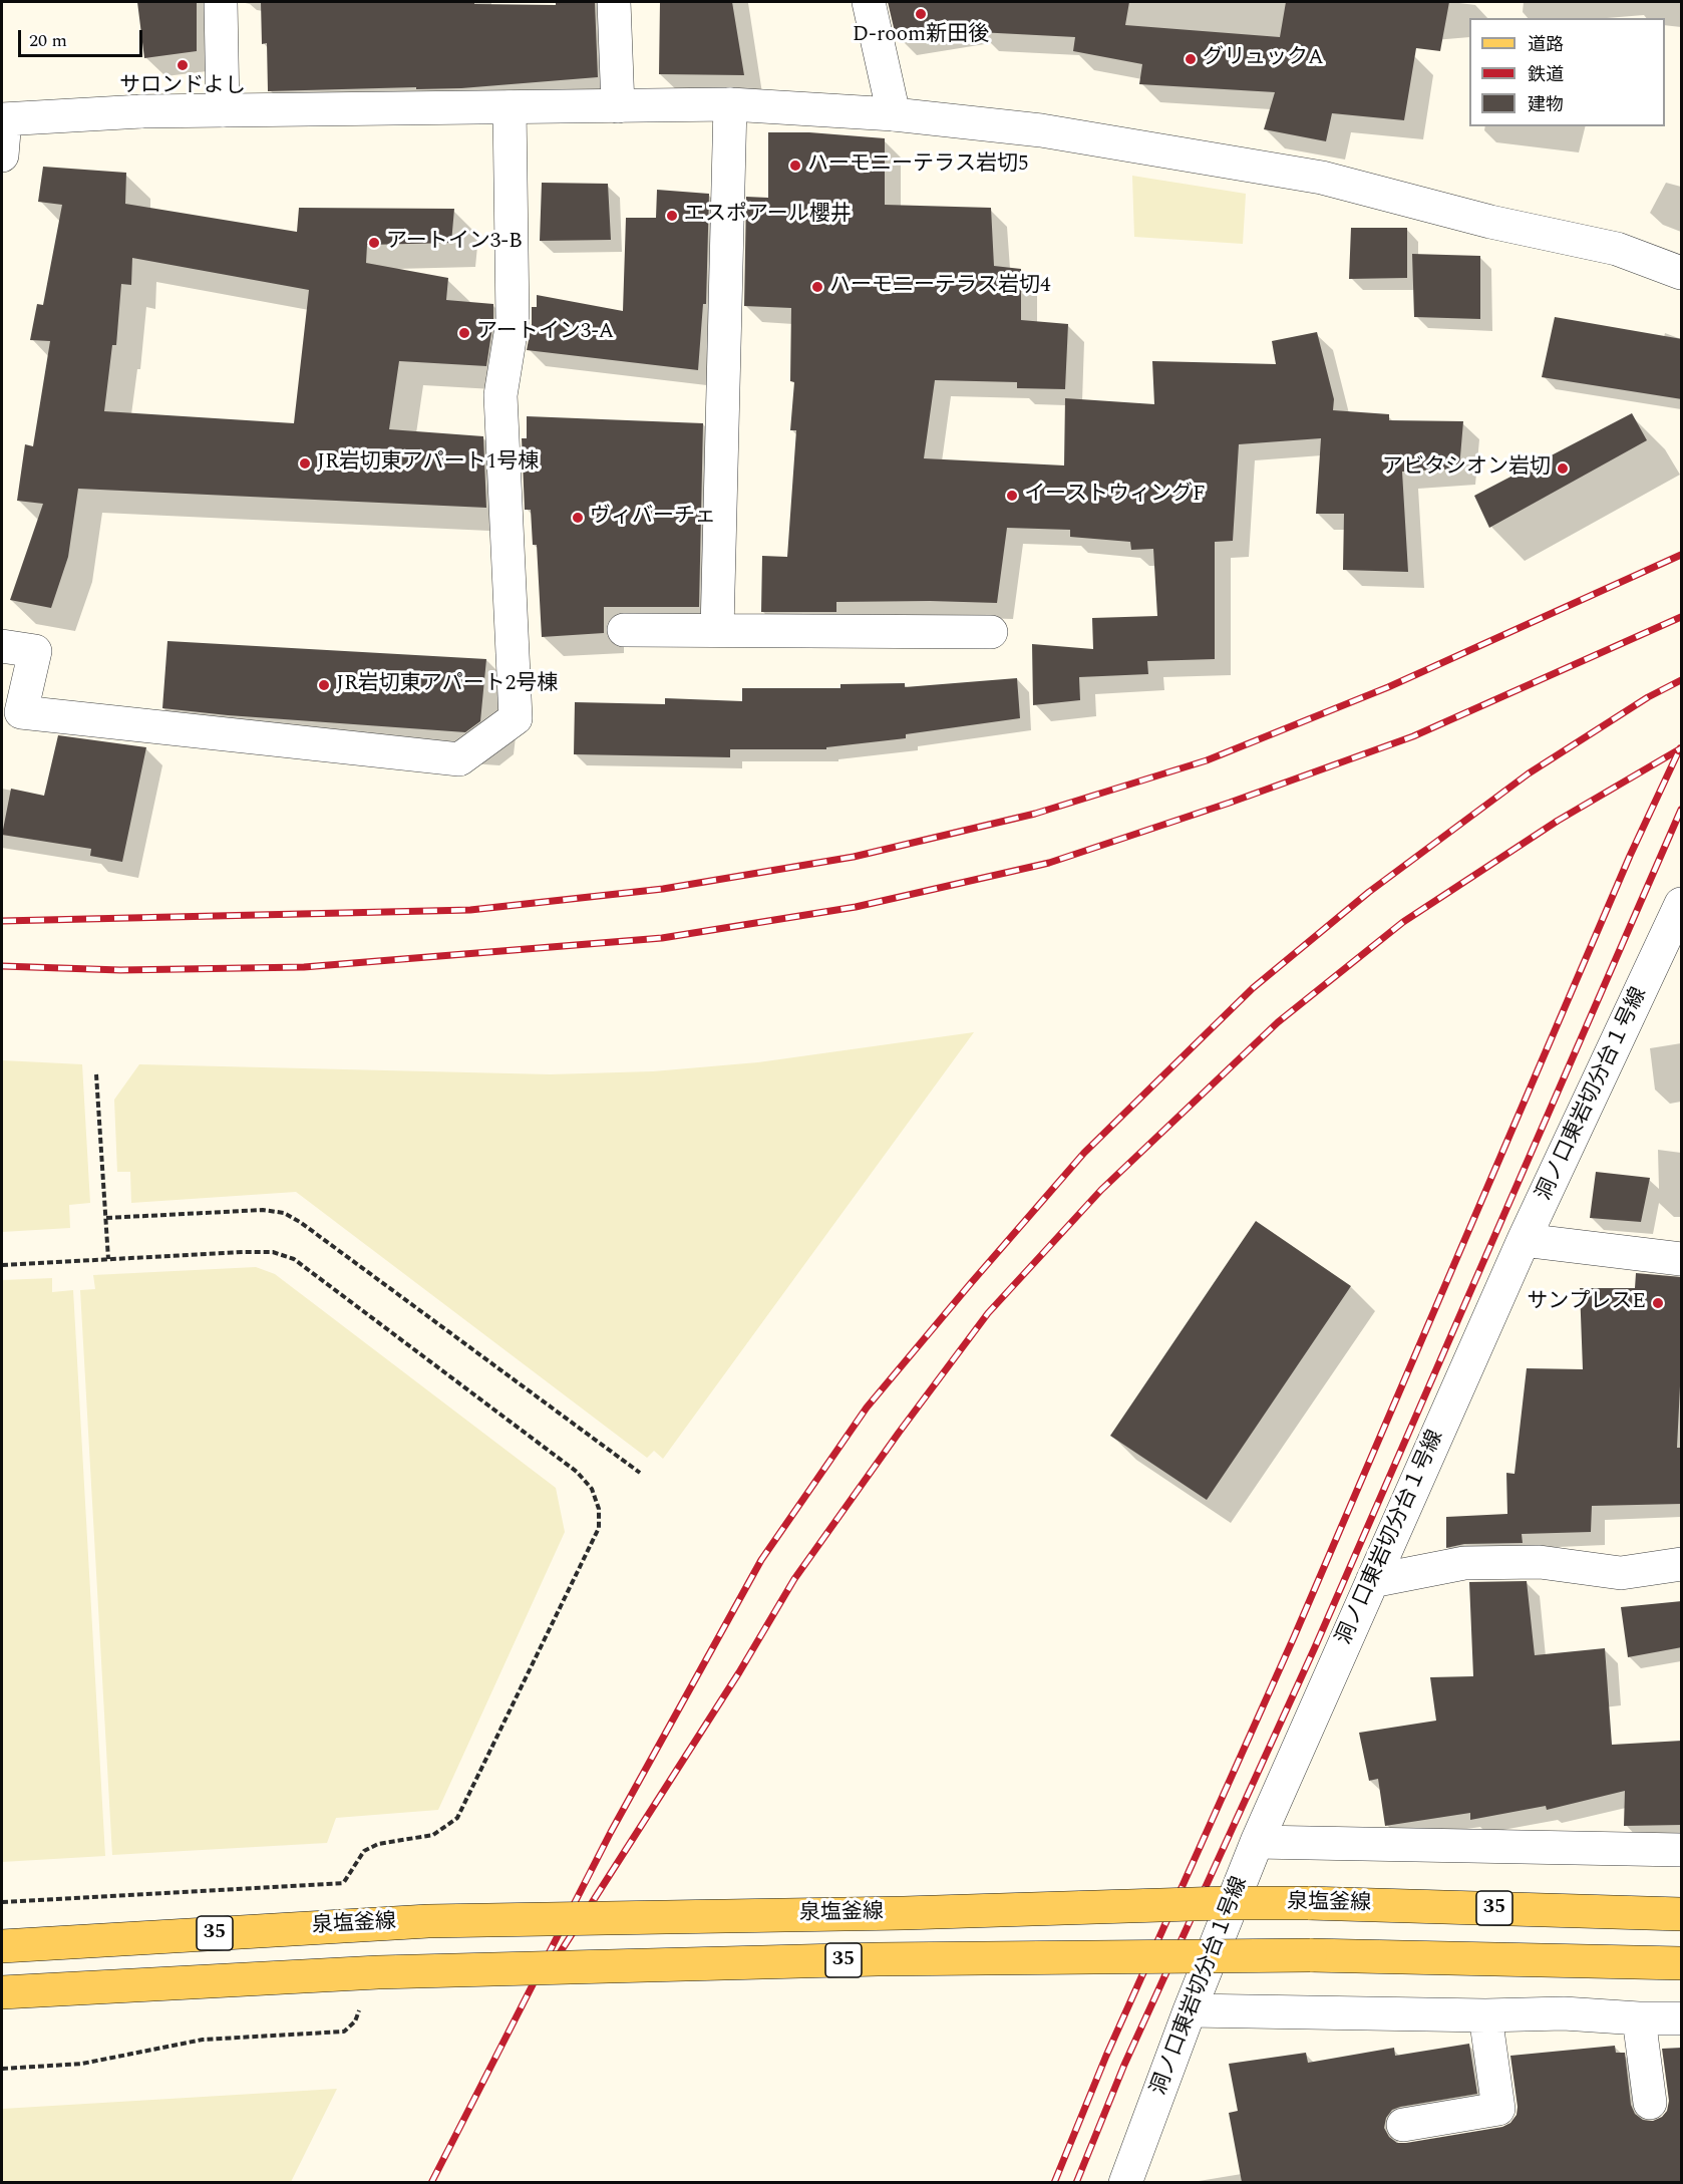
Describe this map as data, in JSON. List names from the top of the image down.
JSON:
{
  "streets": {
    "main road": ["泉塩釜線", "35"],
    "street": ["洞ノ口東岩切分台１号線"]
  },
  "places": [
    "D-room新田後",
    "グリュックA",
    "サロンドよし",
    "ハーモニーテラス岩切5",
    "エスポアール櫻井",
    "アートイン3-B",
    "ハーモニーテラス岩切4",
    "アートイン3-A",
    "JR岩切東アパート1号棟",
    "アビタシオン岩切",
    "イーストウィングF",
    "ヴィバーチェ",
    "JR岩切東アパート2号棟",
    "サンプレスE"
  ],
  "legend": ["道路", "鉄道", "建物"],
  "scale_bar": "20 m"
}
